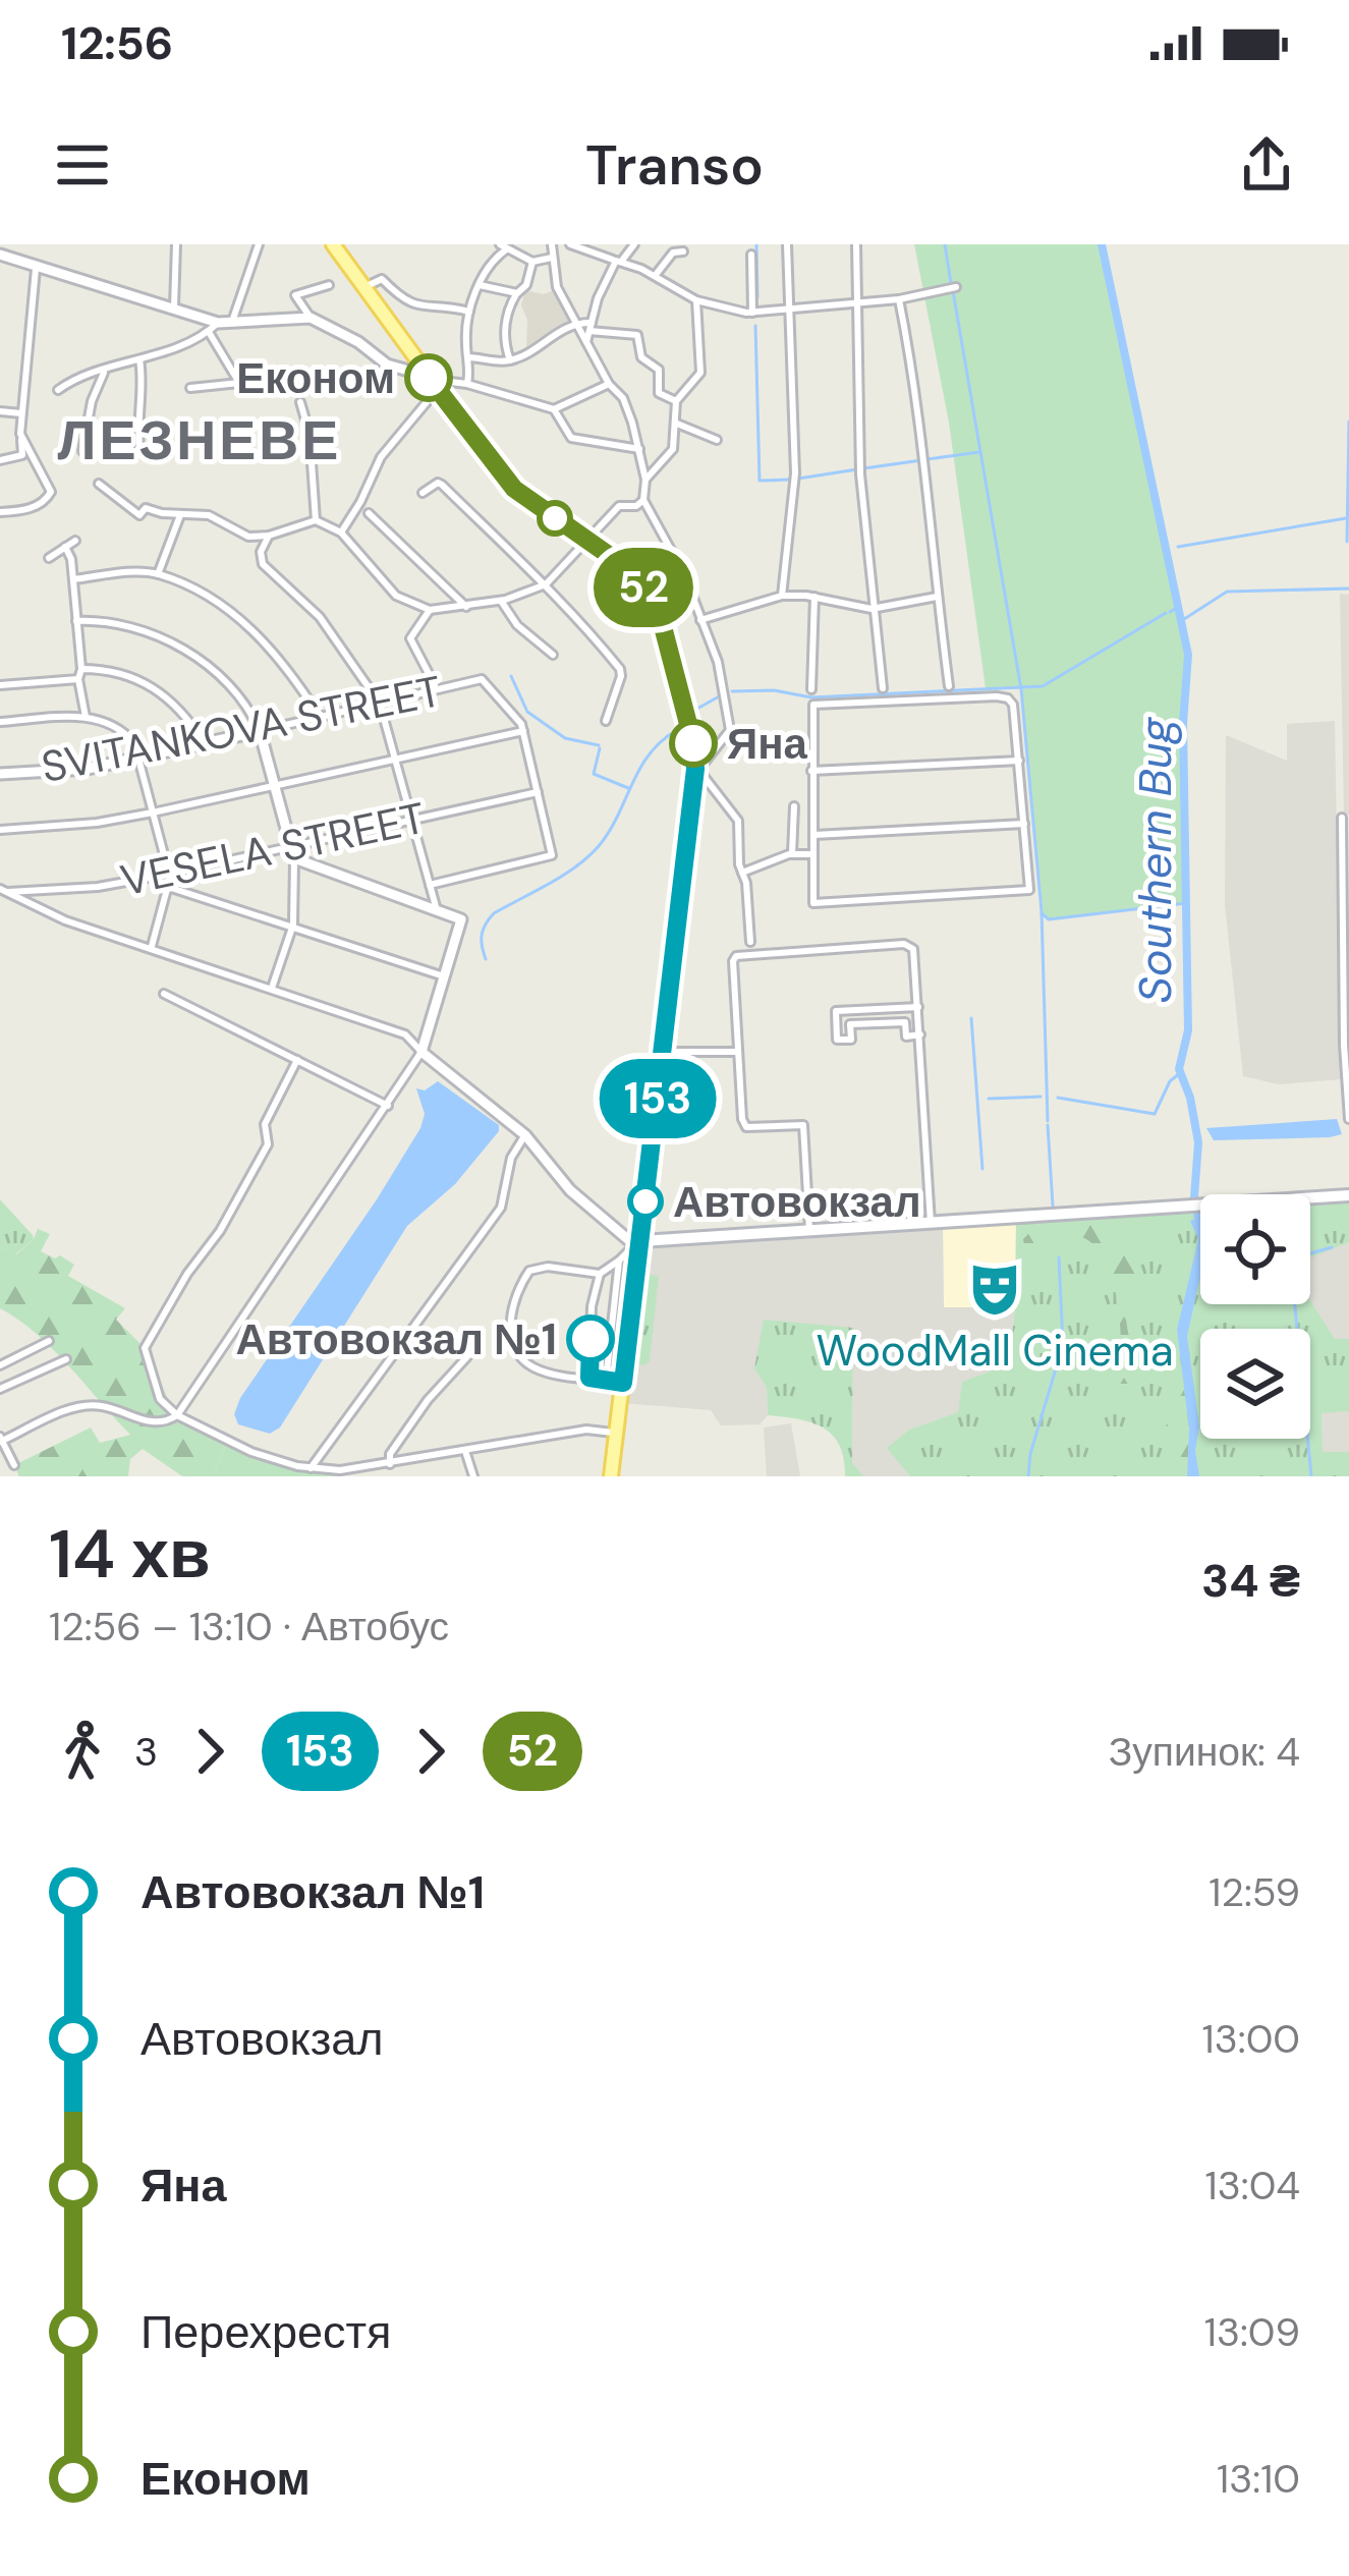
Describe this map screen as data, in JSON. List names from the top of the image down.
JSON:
{
  "streets": {
    "street": ["SVITANKOVA STREET", "VESELA STREET"]
  },
  "districts": ["ЛЕЗНЕВЕ"],
  "water": ["Southern Bug"],
  "places": {
    "other": [
      "Економ",
      "Яна",
      "Автовокзал",
      "Автовокзал №1"
    ],
    "theatre": ["WoodMall Cinema"]
  },
  "lines": ["bus line 52", "bus line 153"],
  "page": {
    "status": "12:56",
    "header": "Transo",
    "on_map": ["153", "52"],
    "heading": ["14 хв", "12:56 – 13:10 · Автобус", "34 ₴"],
    "legs": [
      "3",
      "153",
      "52",
      "Зупинок: 4"
    ],
    "list": [
      {
        "name": "Автовокзал №1",
        "value": "12:59"
      },
      {
        "name": "Автовокзал",
        "value": "13:00"
      },
      {
        "name": "Яна",
        "value": "13:04"
      },
      {
        "name": "Перехрестя",
        "value": "13:09"
      },
      {
        "name": "Економ",
        "value": "13:10"
      }
    ]
  }
}
